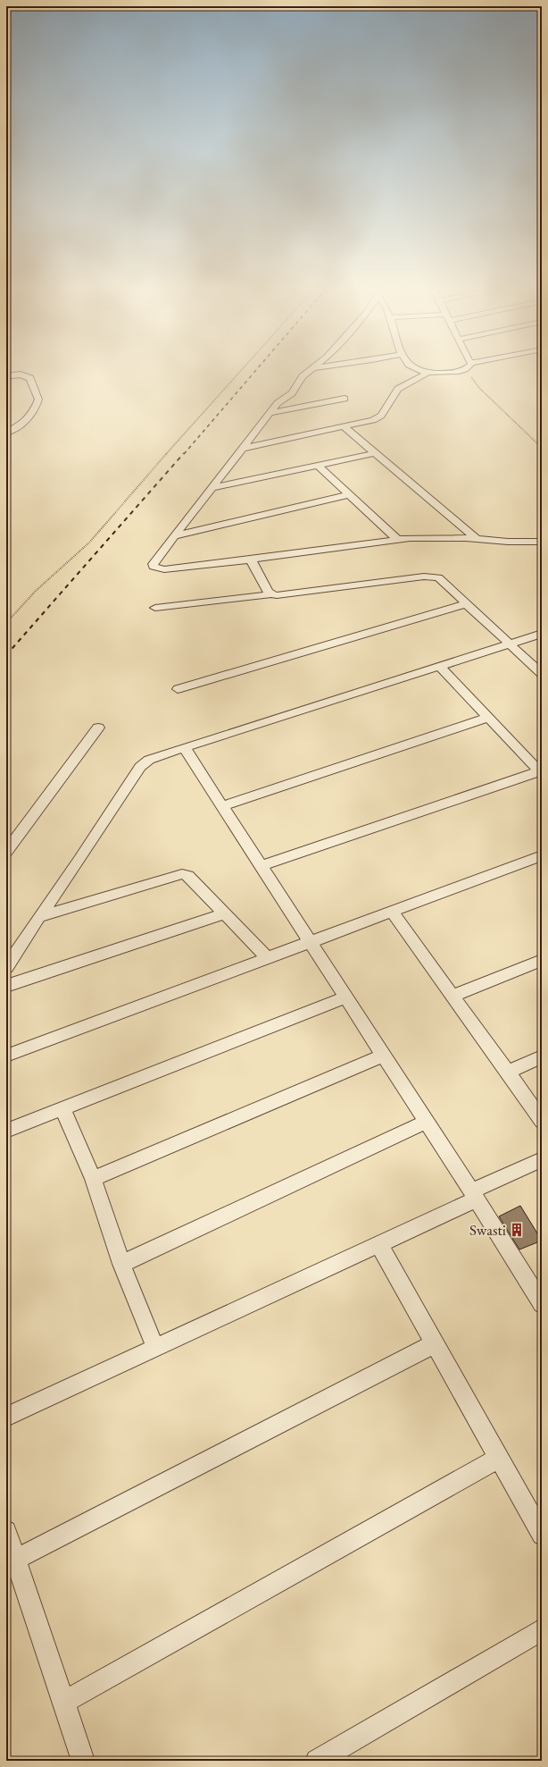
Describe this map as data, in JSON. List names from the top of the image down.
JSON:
{
  "places": {
    "building": ["Swasti"]
  }
}
